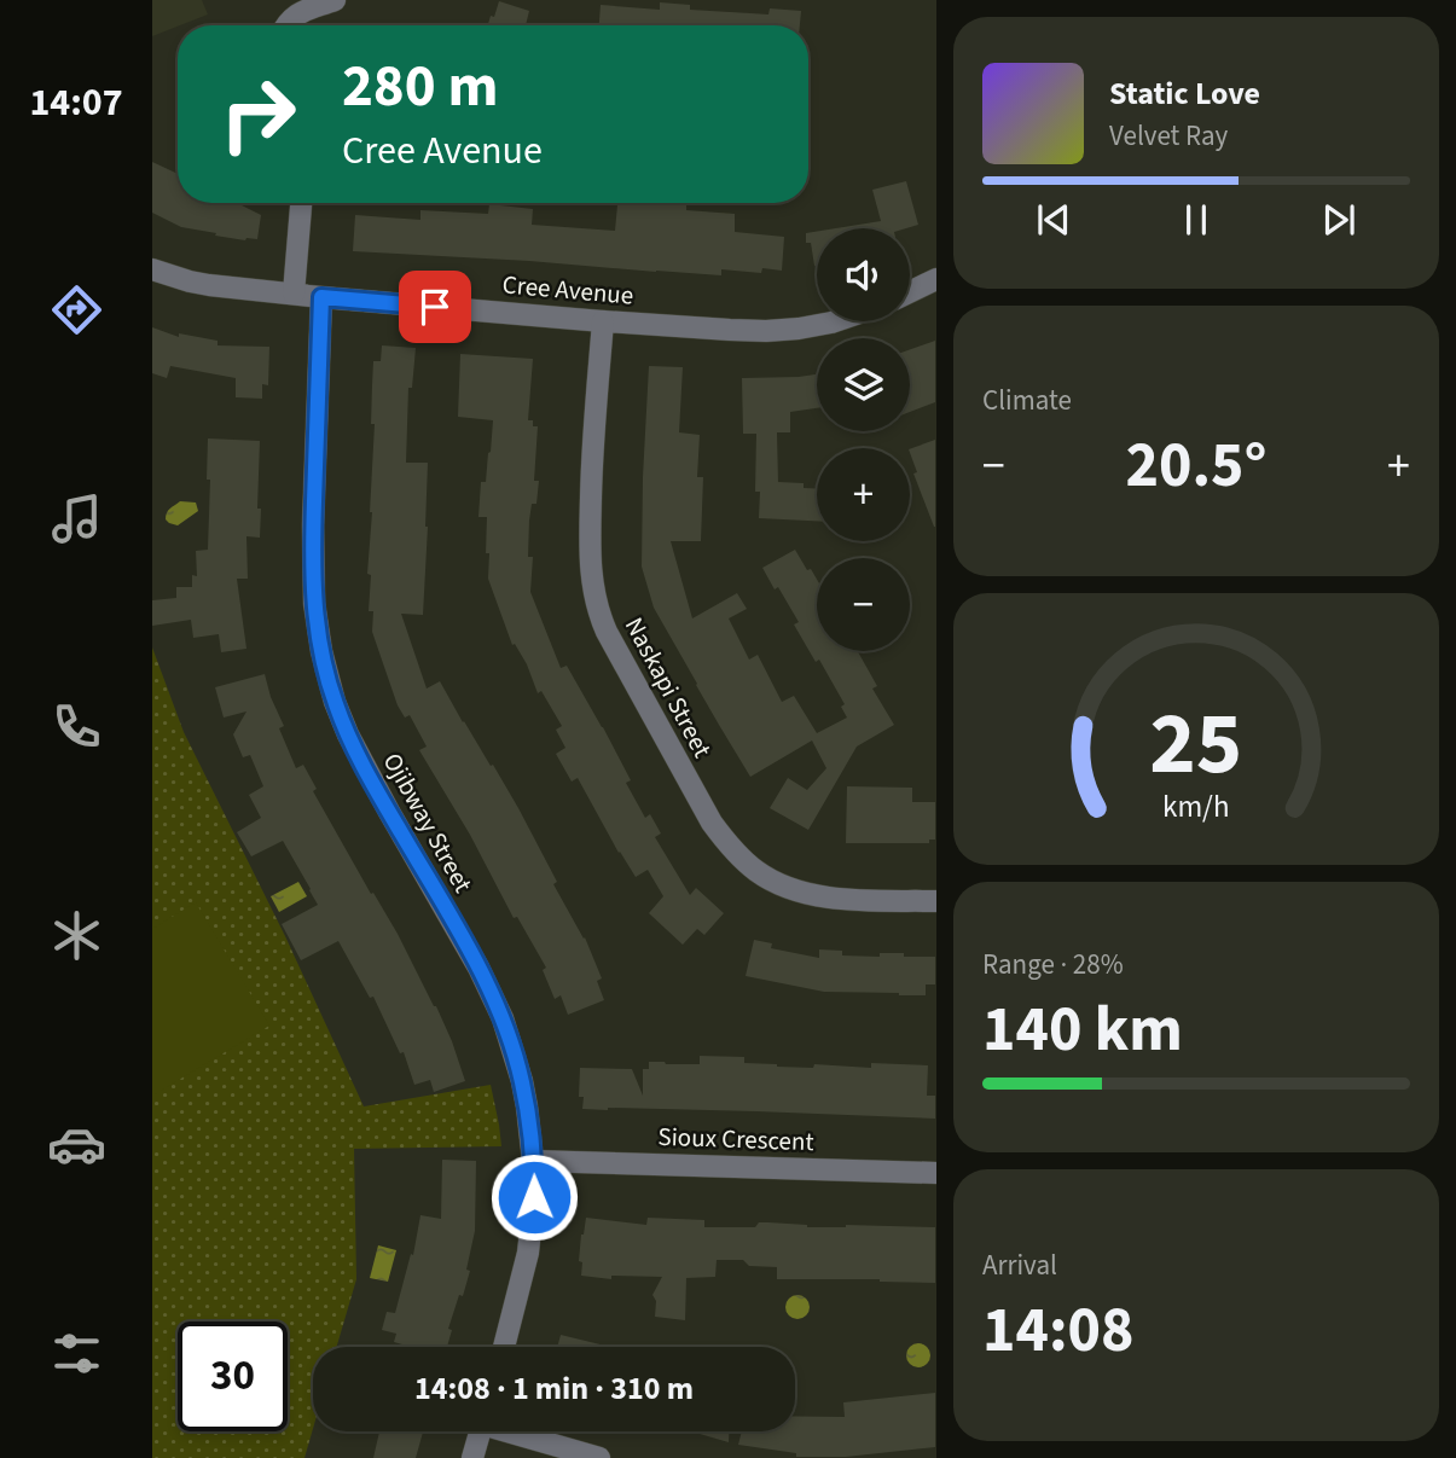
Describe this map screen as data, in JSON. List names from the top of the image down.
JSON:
{
  "streets": {
    "street": [
      "Cree Avenue",
      "Naskapi Street",
      "Ojibway Street",
      "Sioux Crescent"
    ]
  },
  "crossings": [
    ["Cree Avenue", "Naskapi Street"],
    ["Cree Avenue", "Ojibway Street"],
    ["Ojibway Street", "Sioux Crescent"]
  ],
  "page": {
    "tabs": "14:07",
    "turn": ["280 m", "Cree Avenue"],
    "song": ["Static Love", "Velvet Ray"],
    "map_buttons": ["+", "−"],
    "tile": [
      "Climate",
      ["Range · 28%", "140 km"],
      ["Arrival", "14:08"]
    ],
    "heat": ["−", "20.5°", "+"],
    "limit": "30",
    "trip": "14:08 · 1 min · 310 m",
    "gauge": ["25", "km/h"]
  }
}
